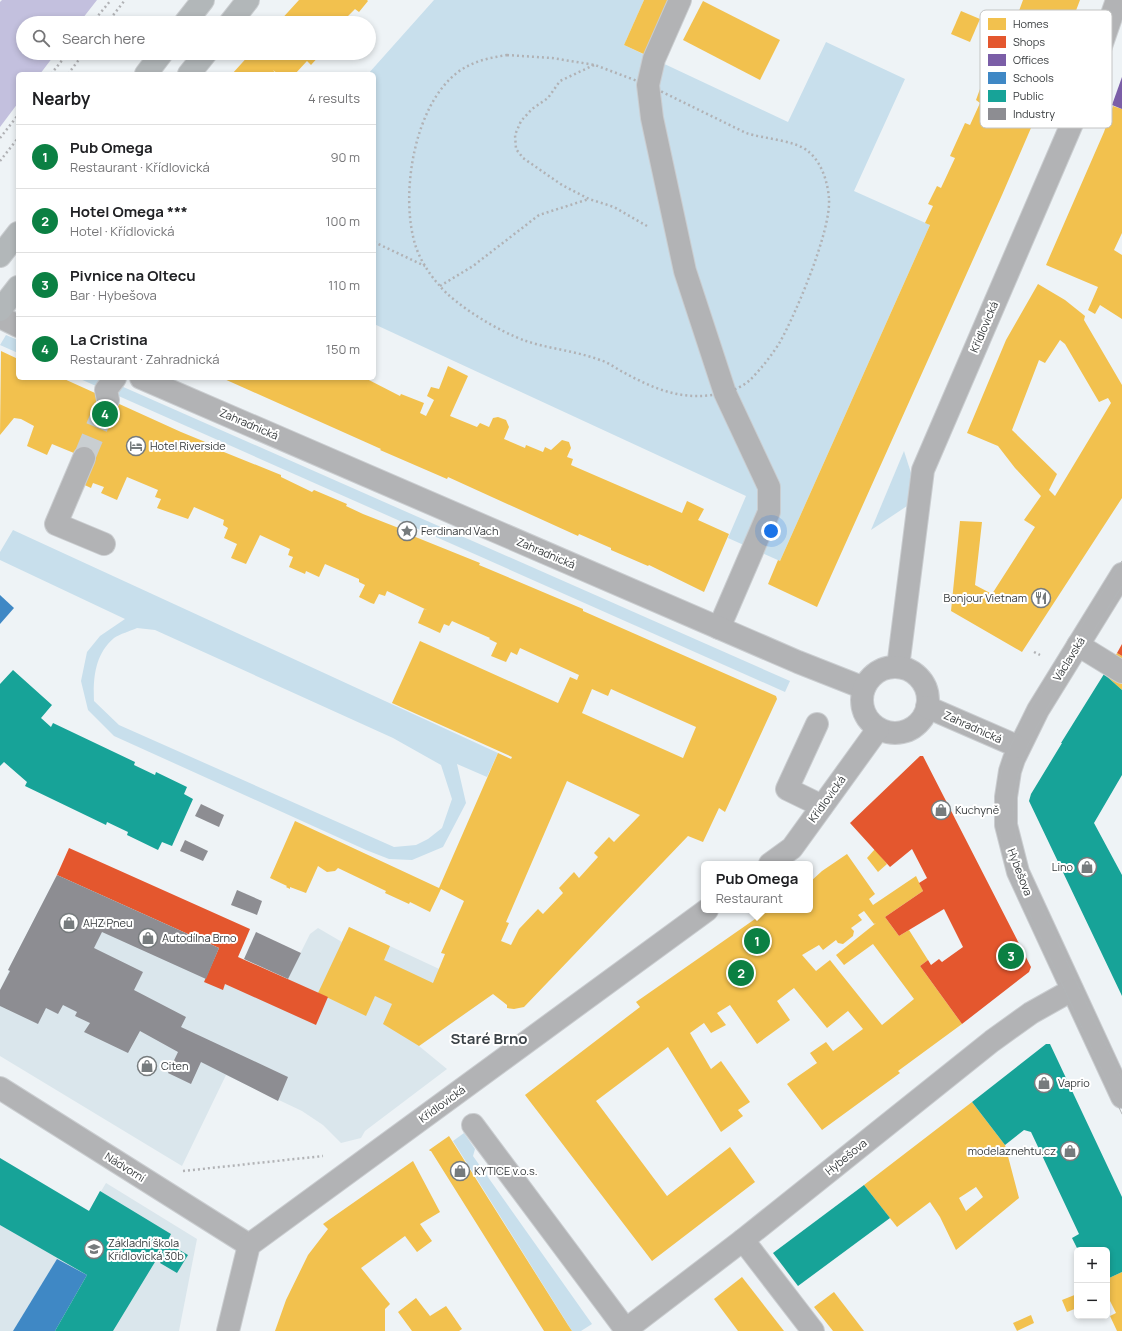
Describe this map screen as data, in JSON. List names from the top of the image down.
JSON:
{
  "streets": {
    "street": [
      "Křídlovická",
      "Zahradnická",
      "Václavská",
      "Hybešova",
      "Nádvorní"
    ]
  },
  "crossings": [
    ["Křídlovická", "Zahradnická"],
    ["Křídlovická", "Nádvorní"],
    ["Zahradnická", "Václavská"],
    ["Zahradnická", "Hybešova"],
    ["Václavská", "Hybešova"]
  ],
  "districts": ["Staré Brno"],
  "places": {
    "hotel": ["Hotel Riverside"],
    "place": ["Ferdinand Vach"],
    "restaurant": ["Bonjour Vietnam"],
    "shop": [
      "Kuchyně",
      "Lino",
      "AHZ Pneu",
      "Autodílna Brno",
      "Citen",
      "Vaprio",
      "modelaznehtu.cz",
      "KYTICE v.o.s."
    ],
    "school or university": ["Základní škola Křídlovická 30b"]
  },
  "legend": [
    "Homes",
    "Shops",
    "Offices",
    "Schools",
    "Public",
    "Industry"
  ],
  "page": {
    "search": "Search here",
    "heading": ["Nearby", "4 results"],
    "list": [
      {
        "mark": "1",
        "name": "Pub Omega",
        "note": "Restaurant · Křídlovická",
        "value": "90 m"
      },
      {
        "mark": "2",
        "name": "Hotel Omega ***",
        "note": "Hotel · Křídlovická",
        "value": "100 m"
      },
      {
        "mark": "3",
        "name": "Pivnice na Oltecu",
        "note": "Bar · Hybešova",
        "value": "110 m"
      },
      {
        "mark": "4",
        "name": "La Cristina",
        "note": "Restaurant · Zahradnická",
        "value": "150 m"
      }
    ],
    "pins": [
      "4",
      "1",
      "3",
      "2"
    ],
    "popup": ["Pub Omega", "Restaurant"],
    "map_buttons": ["+", "−"]
  }
}
